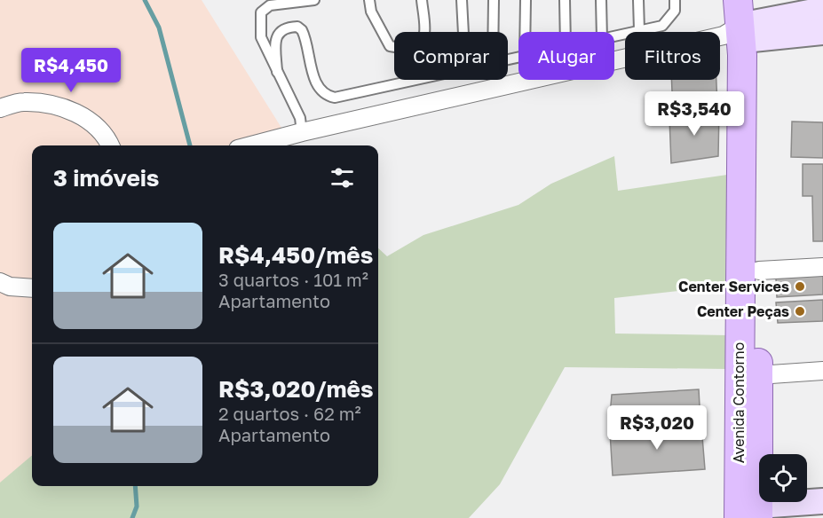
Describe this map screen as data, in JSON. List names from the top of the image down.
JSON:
{
  "streets": {
    "main road": ["Avenida Contorno"]
  },
  "places": ["Center Services", "Center Peças"],
  "page": {
    "chip": ["Comprar", "Alugar", "Filtros"],
    "price": ["R$4,450", "R$3,540", "R$3,020"],
    "heading": "3 imóveis",
    "list": [
      {
        "name": "R$4,450/mês",
        "note": "3 quartos · 101 m² · Apartamento"
      },
      {
        "name": "R$3,020/mês",
        "note": "2 quartos · 62 m² · Apartamento"
      }
    ]
  }
}
